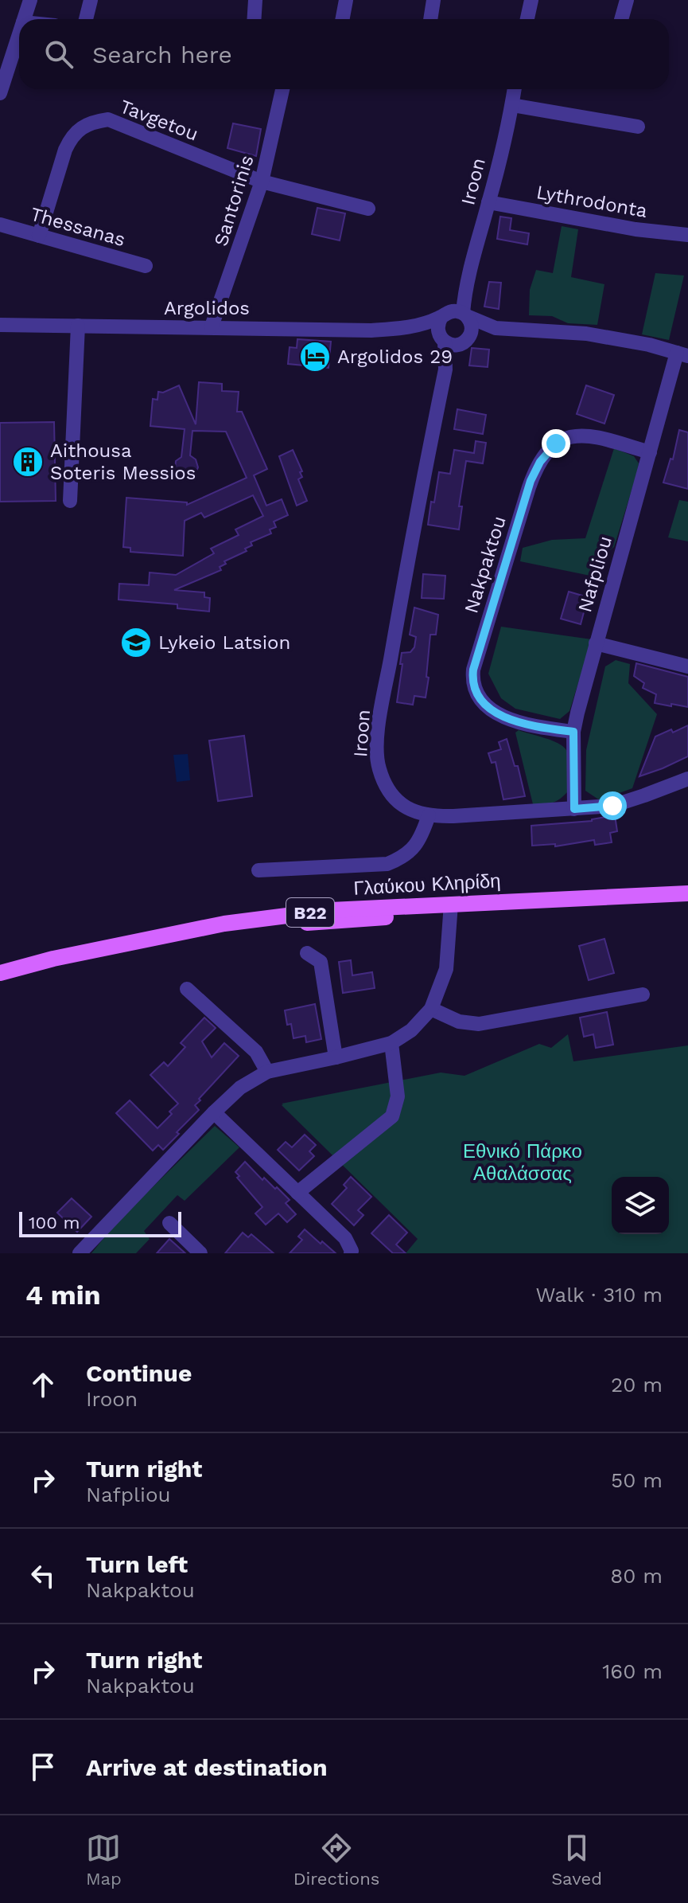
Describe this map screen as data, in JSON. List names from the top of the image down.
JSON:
{
  "streets": {
    "main road": ["Γλαύκου Κληρίδη", "B22"],
    "street": [
      "Tavgetou",
      "Iroon",
      "Santorinis",
      "Lythrodonta",
      "Thessanas",
      "Argolidos",
      "Nakpaktou",
      "Nafpliou"
    ]
  },
  "crossings": [
    ["Tavgetou", "Santorinis"],
    ["Tavgetou", "Thessanas"],
    ["Iroon", "Lythrodonta"],
    ["Iroon", "Argolidos"],
    ["Iroon", "Nafpliou"],
    ["Santorinis", "Argolidos"],
    ["Nakpaktou", "Nafpliou"]
  ],
  "parks": ["Εθνικό Πάρκο Αθαλάσσας"],
  "places": {
    "hotel": ["Argolidos 29"],
    "building": ["Aithousa Soteris Messios"],
    "school or university": ["Lykeio Latsion"]
  },
  "scale_bar": "100 m",
  "page": {
    "search": "Search here",
    "scale": "100 m",
    "heading": ["4 min", "Walk · 310 m"],
    "list": [
      ["Continue", "Iroon", "20 m"],
      ["Turn right", "Nafpliou", "50 m"],
      ["Turn left", "Nakpaktou", "80 m"],
      ["Turn right", "Nakpaktou", "160 m"],
      "Arrive at destination"
    ],
    "nav": ["Map", "Directions", "Saved"]
  }
}
